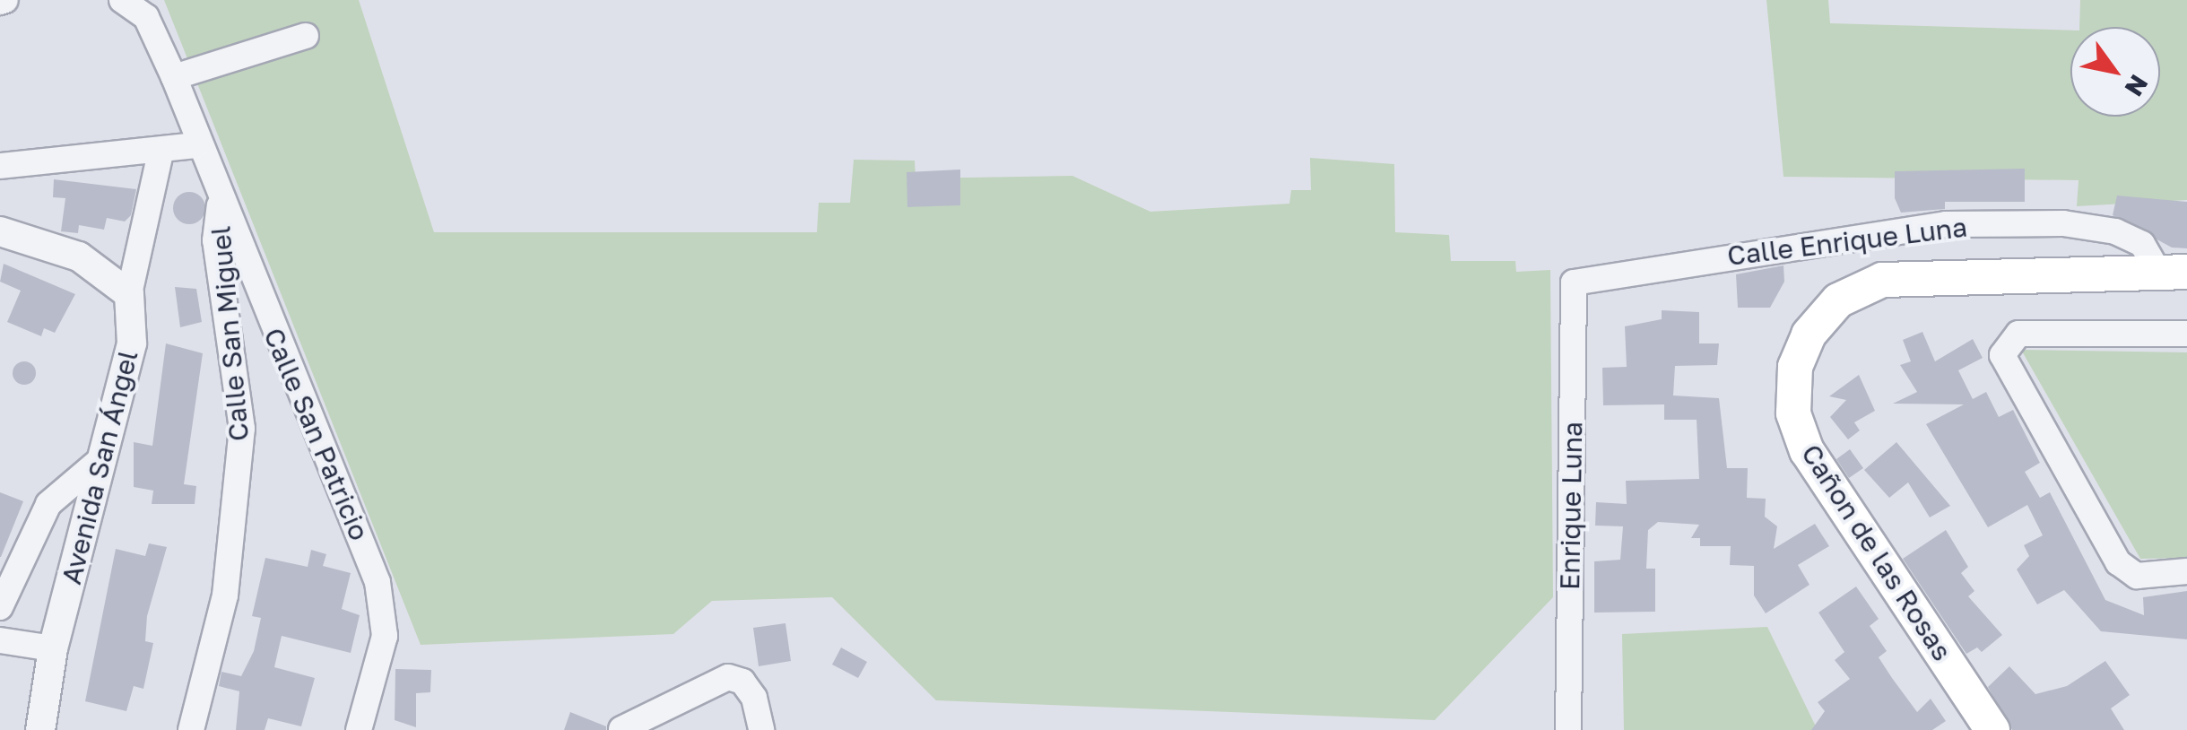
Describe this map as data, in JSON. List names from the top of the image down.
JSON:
{
  "streets": {
    "main road": ["Cañon de las Rosas"],
    "street": [
      "Calle Enrique Luna",
      "Calle San Miguel",
      "Calle San Patricio",
      "Avenida San Ángel",
      "Enrique Luna"
    ]
  },
  "crossings": [
    ["Calle Enrique Luna", "Enrique Luna"],
    ["Calle Enrique Luna", "Cañon de las Rosas"],
    ["Calle San Miguel", "Calle San Patricio"]
  ],
  "north": "bottom right"
}
